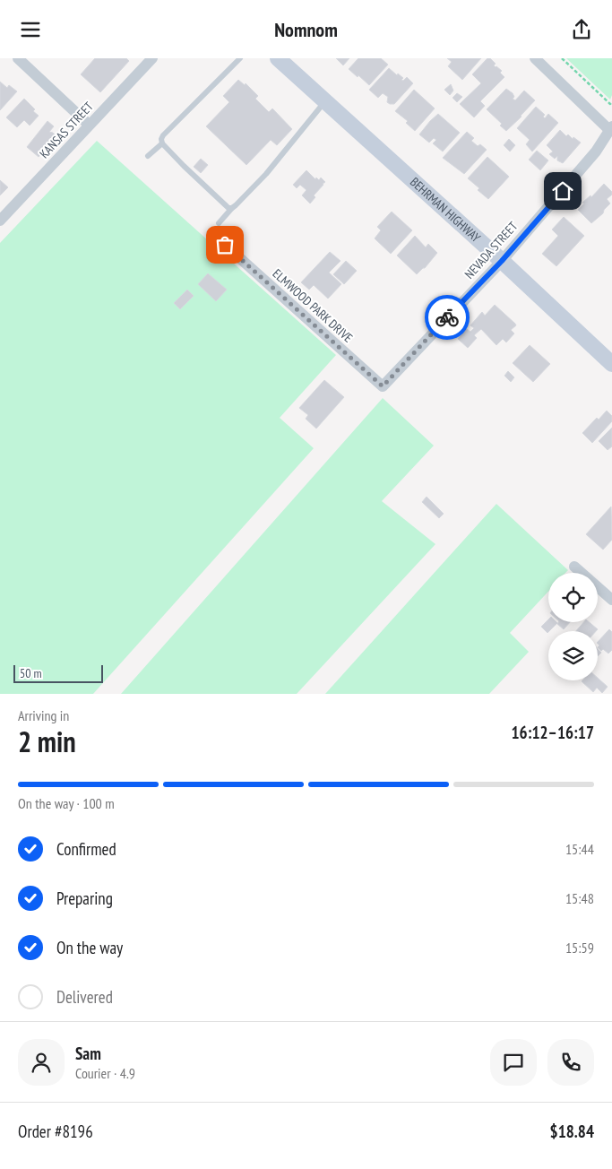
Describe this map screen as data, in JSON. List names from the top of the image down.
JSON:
{
  "streets": {
    "street": [
      "KANSAS STREET",
      "BEHRMAN HIGHWAY",
      "NEVADA STREET",
      "ELMWOOD PARK DRIVE"
    ]
  },
  "crossings": [
    ["BEHRMAN HIGHWAY", "NEVADA STREET"],
    ["NEVADA STREET", "ELMWOOD PARK DRIVE"]
  ],
  "scale_bar": "50 m",
  "page": {
    "header": "Nomnom",
    "scale": "50 m",
    "heading": ["2 min", "Arriving in", "16:12–16:17"],
    "panel": [
      "Sam",
      "Courier · 4.9",
      "Order #8196",
      "$18.84"
    ],
    "bar": "On the way · 100 m",
    "list": [
      ["Confirmed", "15:44"],
      ["Preparing", "15:48"],
      ["On the way", "15:59"],
      "Delivered"
    ]
  }
}
